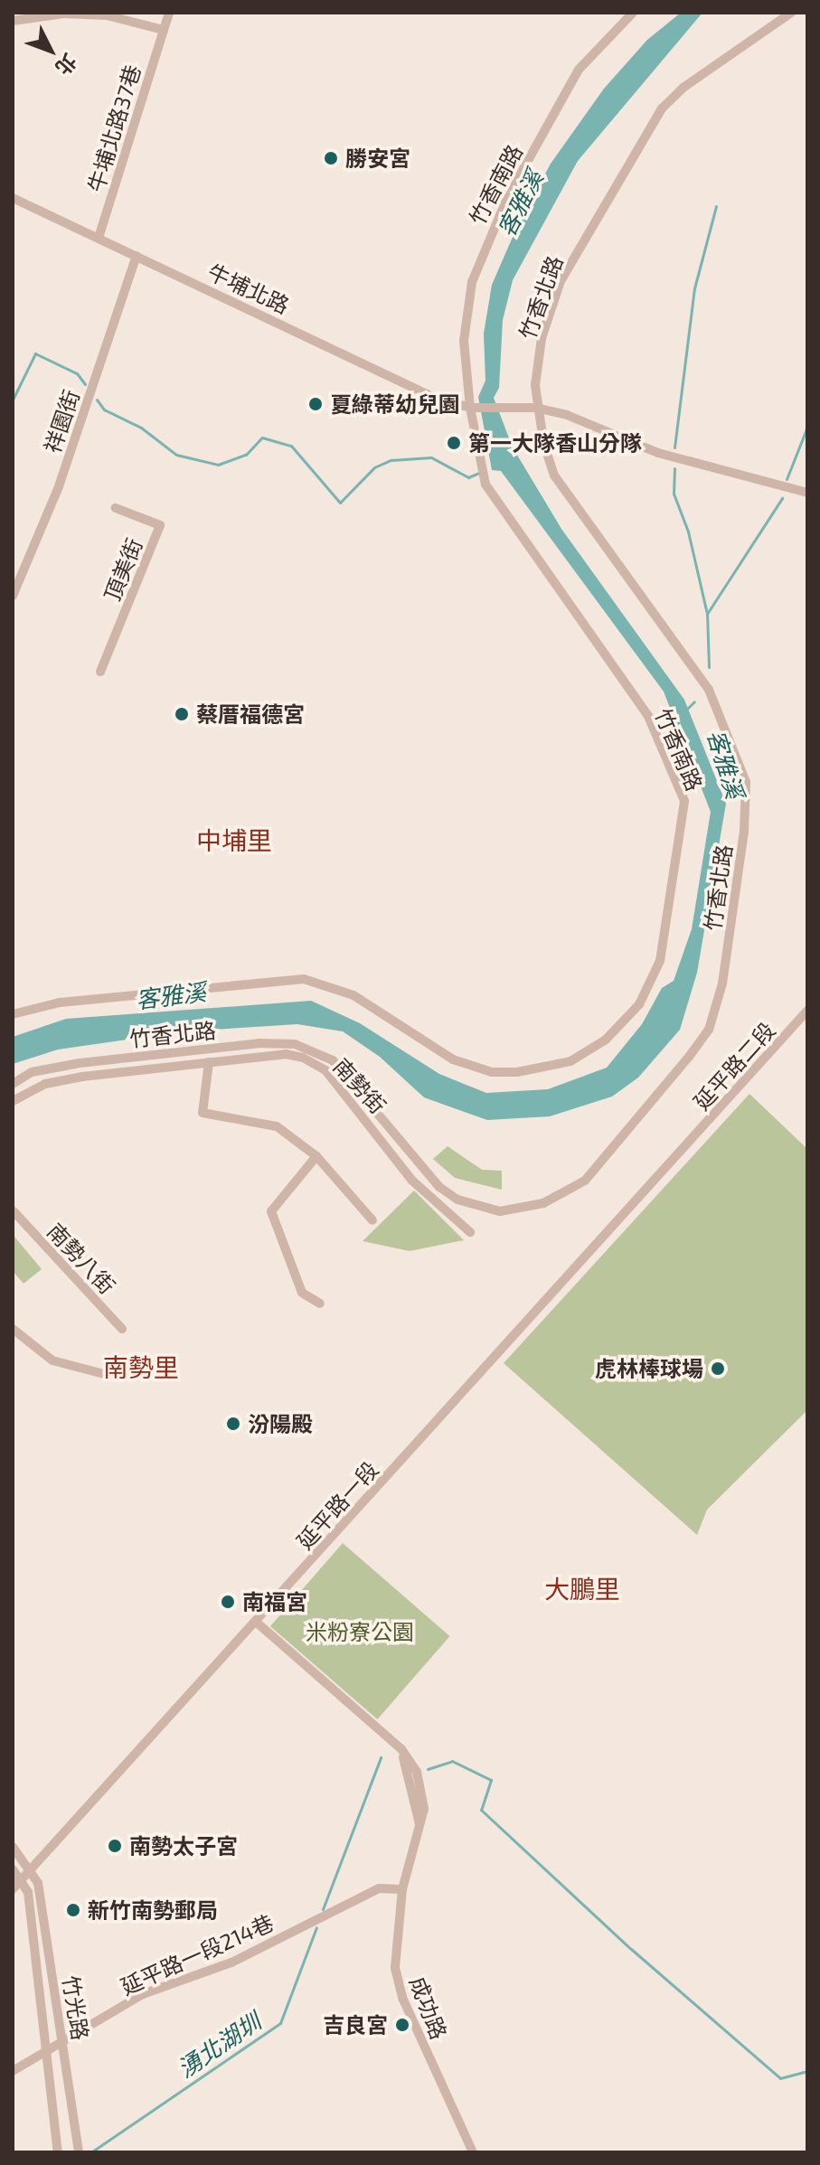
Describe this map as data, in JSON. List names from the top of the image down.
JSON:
{
  "streets": {
    "street": [
      "牛埔北路37巷",
      "竹香南路",
      "牛埔北路",
      "竹香北路",
      "祥園街",
      "頂美街",
      "延平路二段",
      "南勢街",
      "南勢八街",
      "延平路一段",
      "延平路一段214巷",
      "竹光路",
      "成功路"
    ]
  },
  "crossings": [
    ["牛埔北路37巷", "牛埔北路"],
    ["竹香南路", "牛埔北路"],
    ["牛埔北路", "竹香北路"],
    ["牛埔北路", "祥園街"],
    ["延平路二段", "延平路一段"],
    ["延平路一段", "竹光路"],
    ["延平路一段", "成功路"],
    ["延平路一段214巷", "竹光路"],
    ["延平路一段214巷", "成功路"]
  ],
  "districts": ["中埔里", "南勢里", "大鵬里"],
  "water": ["客雅溪", "湧北湖圳"],
  "parks": ["米粉寮公園"],
  "places": [
    "勝安宮",
    "夏綠蒂幼兒園",
    "第一大隊香山分隊",
    "蔡厝福德宮",
    "虎林棒球場",
    "汾陽殿",
    "南福宮",
    "南勢太子宮",
    "新竹南勢郵局",
    "吉良宮"
  ],
  "north": "bottom right"
}
